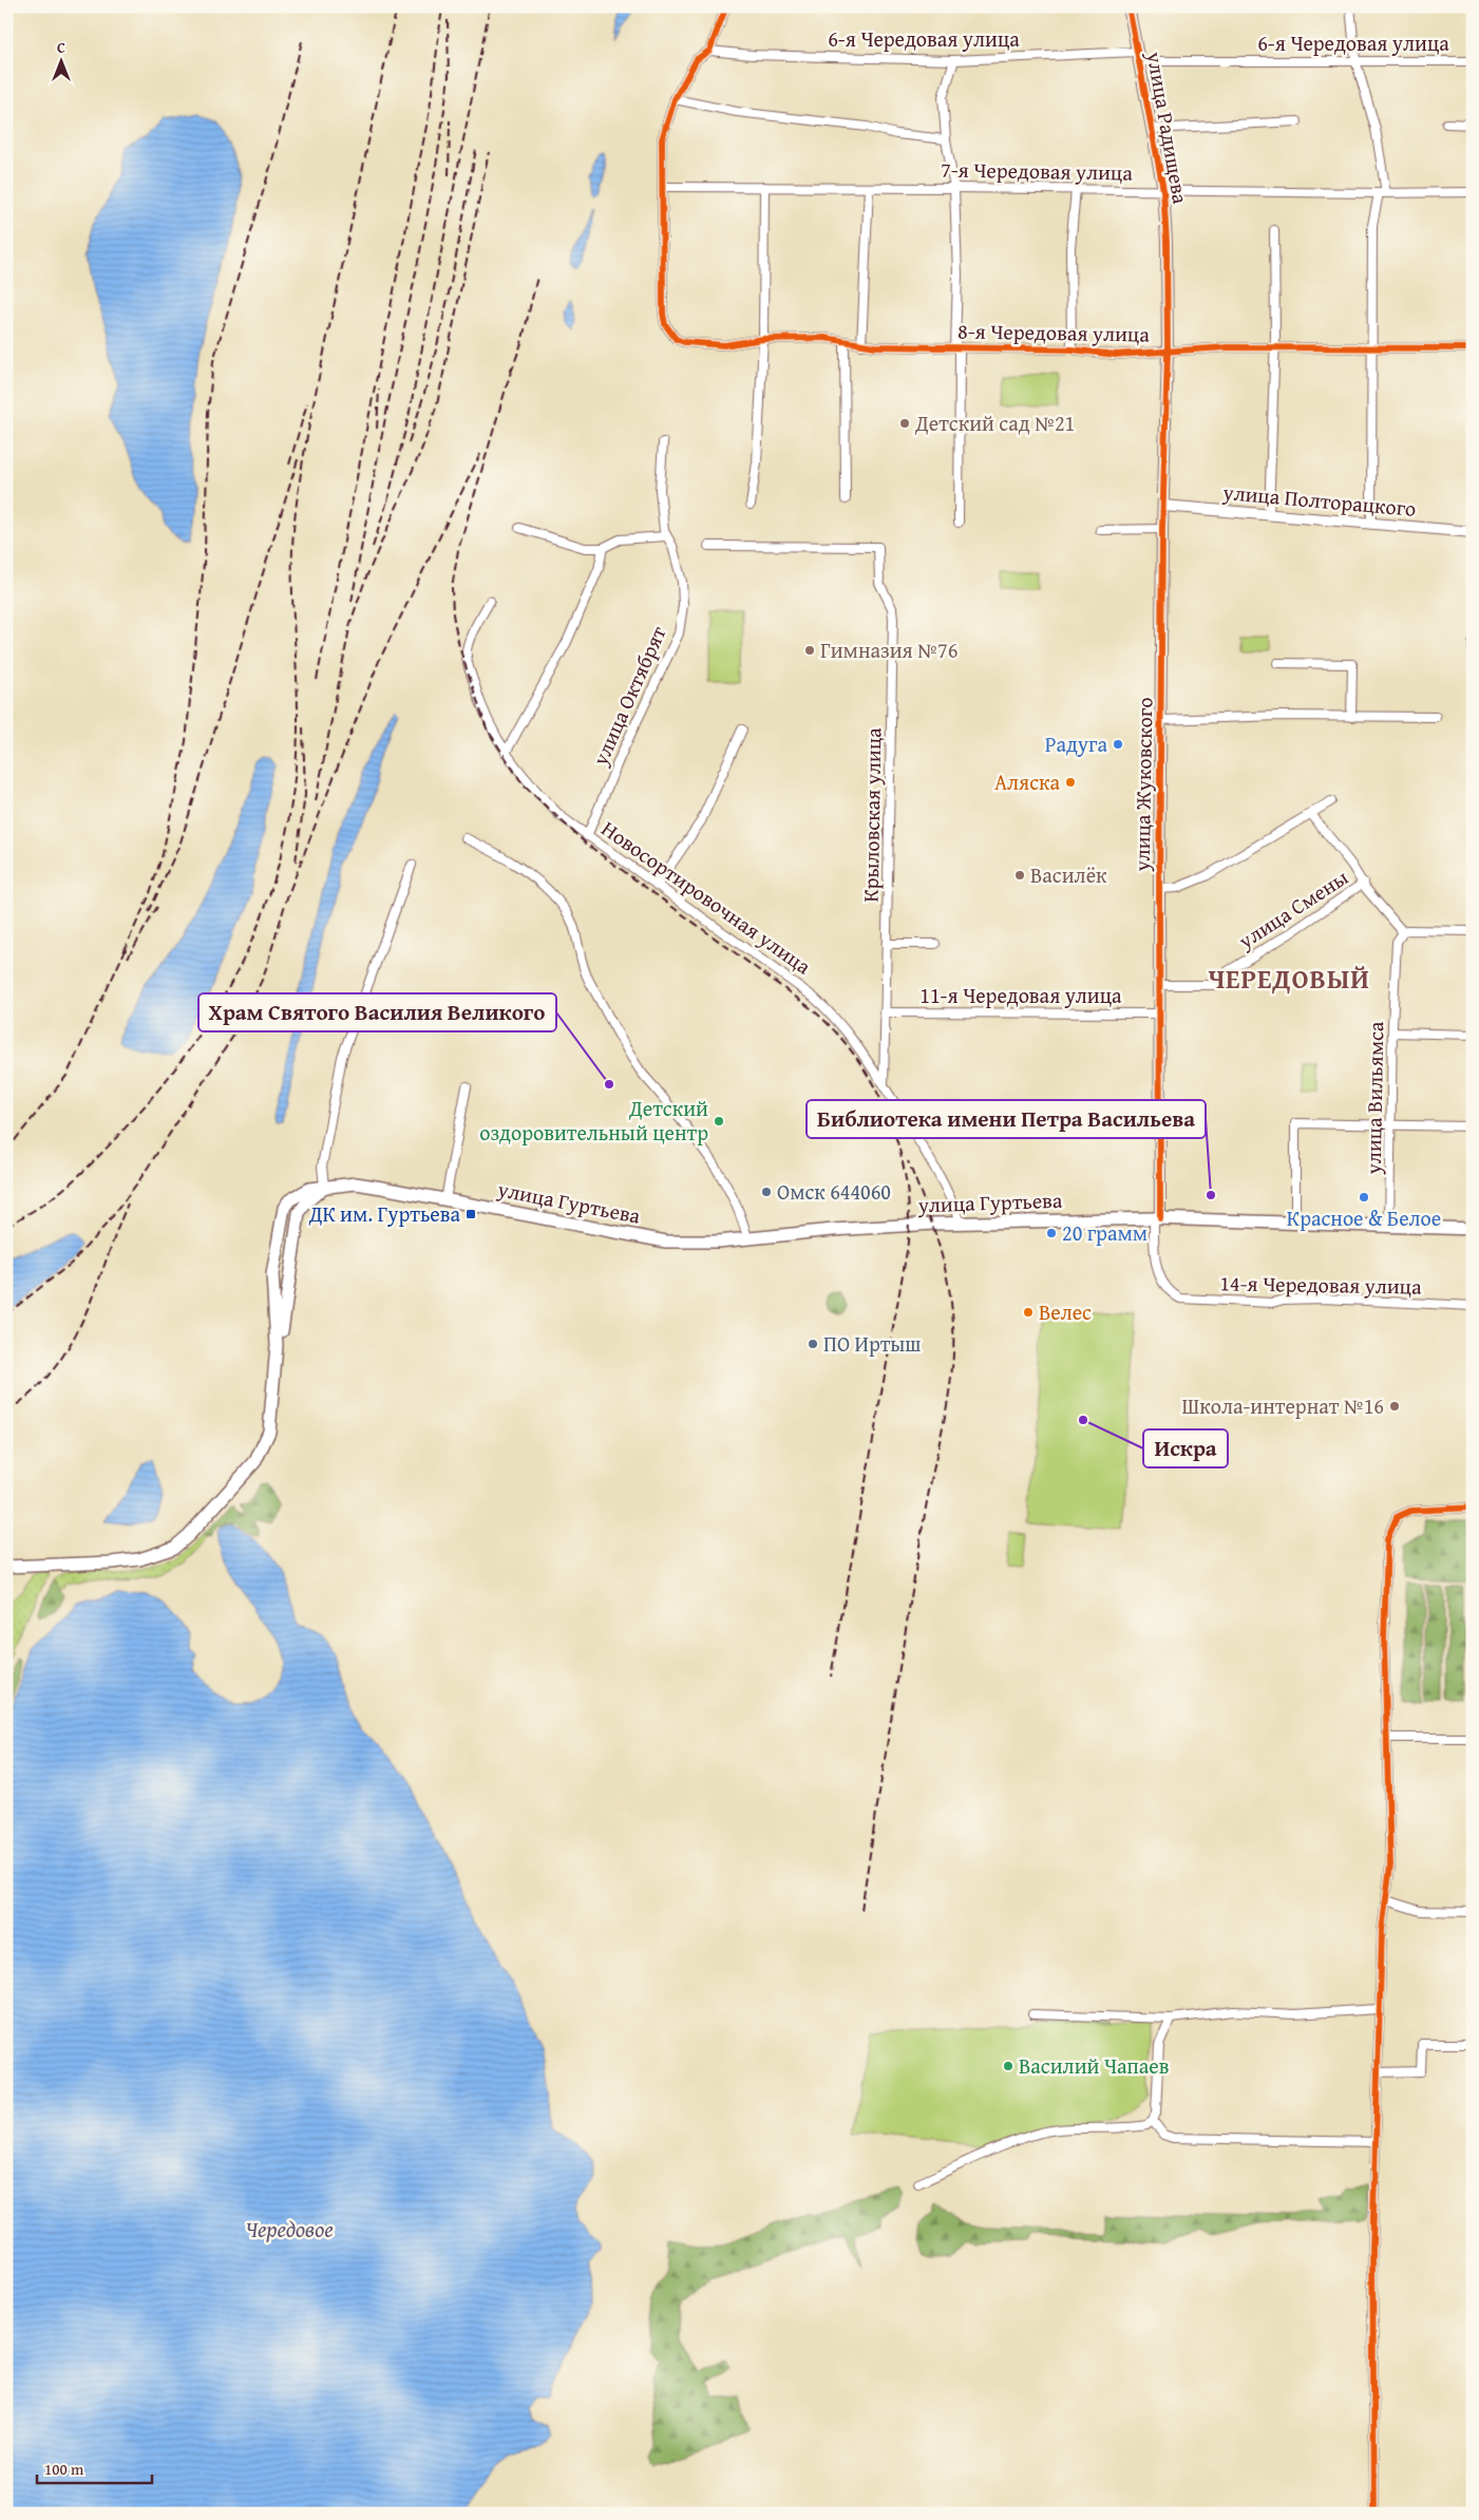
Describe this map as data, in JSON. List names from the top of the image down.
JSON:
{
  "streets": {
    "main road": ["улица Гуртьева"],
    "street": [
      "6-я Чередовая улица",
      "улица Радищева",
      "7-я Чередовая улица",
      "8-я Чередовая улица",
      "улица Полторацкого",
      "улица Октябрят",
      "улица Жуковского",
      "Крыловская улица",
      "Новосортировочная улица",
      "улица Смены",
      "11-я Чередовая улица",
      "улица Вильямса",
      "14-я Чередовая улица"
    ]
  },
  "crossings": [
    ["6-я Чередовая улица", "улица Радищева"],
    ["улица Радищева", "7-я Чередовая улица"],
    ["улица Радищева", "8-я Чередовая улица"],
    ["улица Радищева", "улица Жуковского"],
    ["7-я Чередовая улица", "8-я Чередовая улица"],
    ["8-я Чередовая улица", "улица Жуковского"],
    ["улица Полторацкого", "улица Жуковского"],
    ["улица Октябрят", "Новосортировочная улица"],
    ["улица Жуковского", "улица Смены"],
    ["улица Жуковского", "11-я Чередовая улица"],
    ["улица Жуковского", "улица Гуртьева"],
    ["улица Жуковского", "14-я Чередовая улица"],
    ["Крыловская улица", "Новосортировочная улица"],
    ["Крыловская улица", "11-я Чередовая улица"],
    ["Новосортировочная улица", "улица Гуртьева"],
    ["улица Вильямса", "улица Гуртьева"]
  ],
  "districts": ["ЧЕРЕДОВЫЙ"],
  "water": ["Чередовое"],
  "places": {
    "other": [
      "Детский сад №21",
      "Гимназия №76",
      "Радуга",
      "Аляска",
      "Василёк",
      "Храм Святого Василия Великого",
      "Детский оздоровительный центр",
      "Омск 644060",
      "Библиотека имени Петра Васильева",
      "Красное & Белое",
      "20 грамм",
      "Велес",
      "ПО Иртыш",
      "Школа-интернат №16",
      "Искра",
      "Василий Чапаев"
    ],
    "transit": ["ДК им. Гуртьева"]
  },
  "scale_bar": "100 m",
  "north": "top"
}
